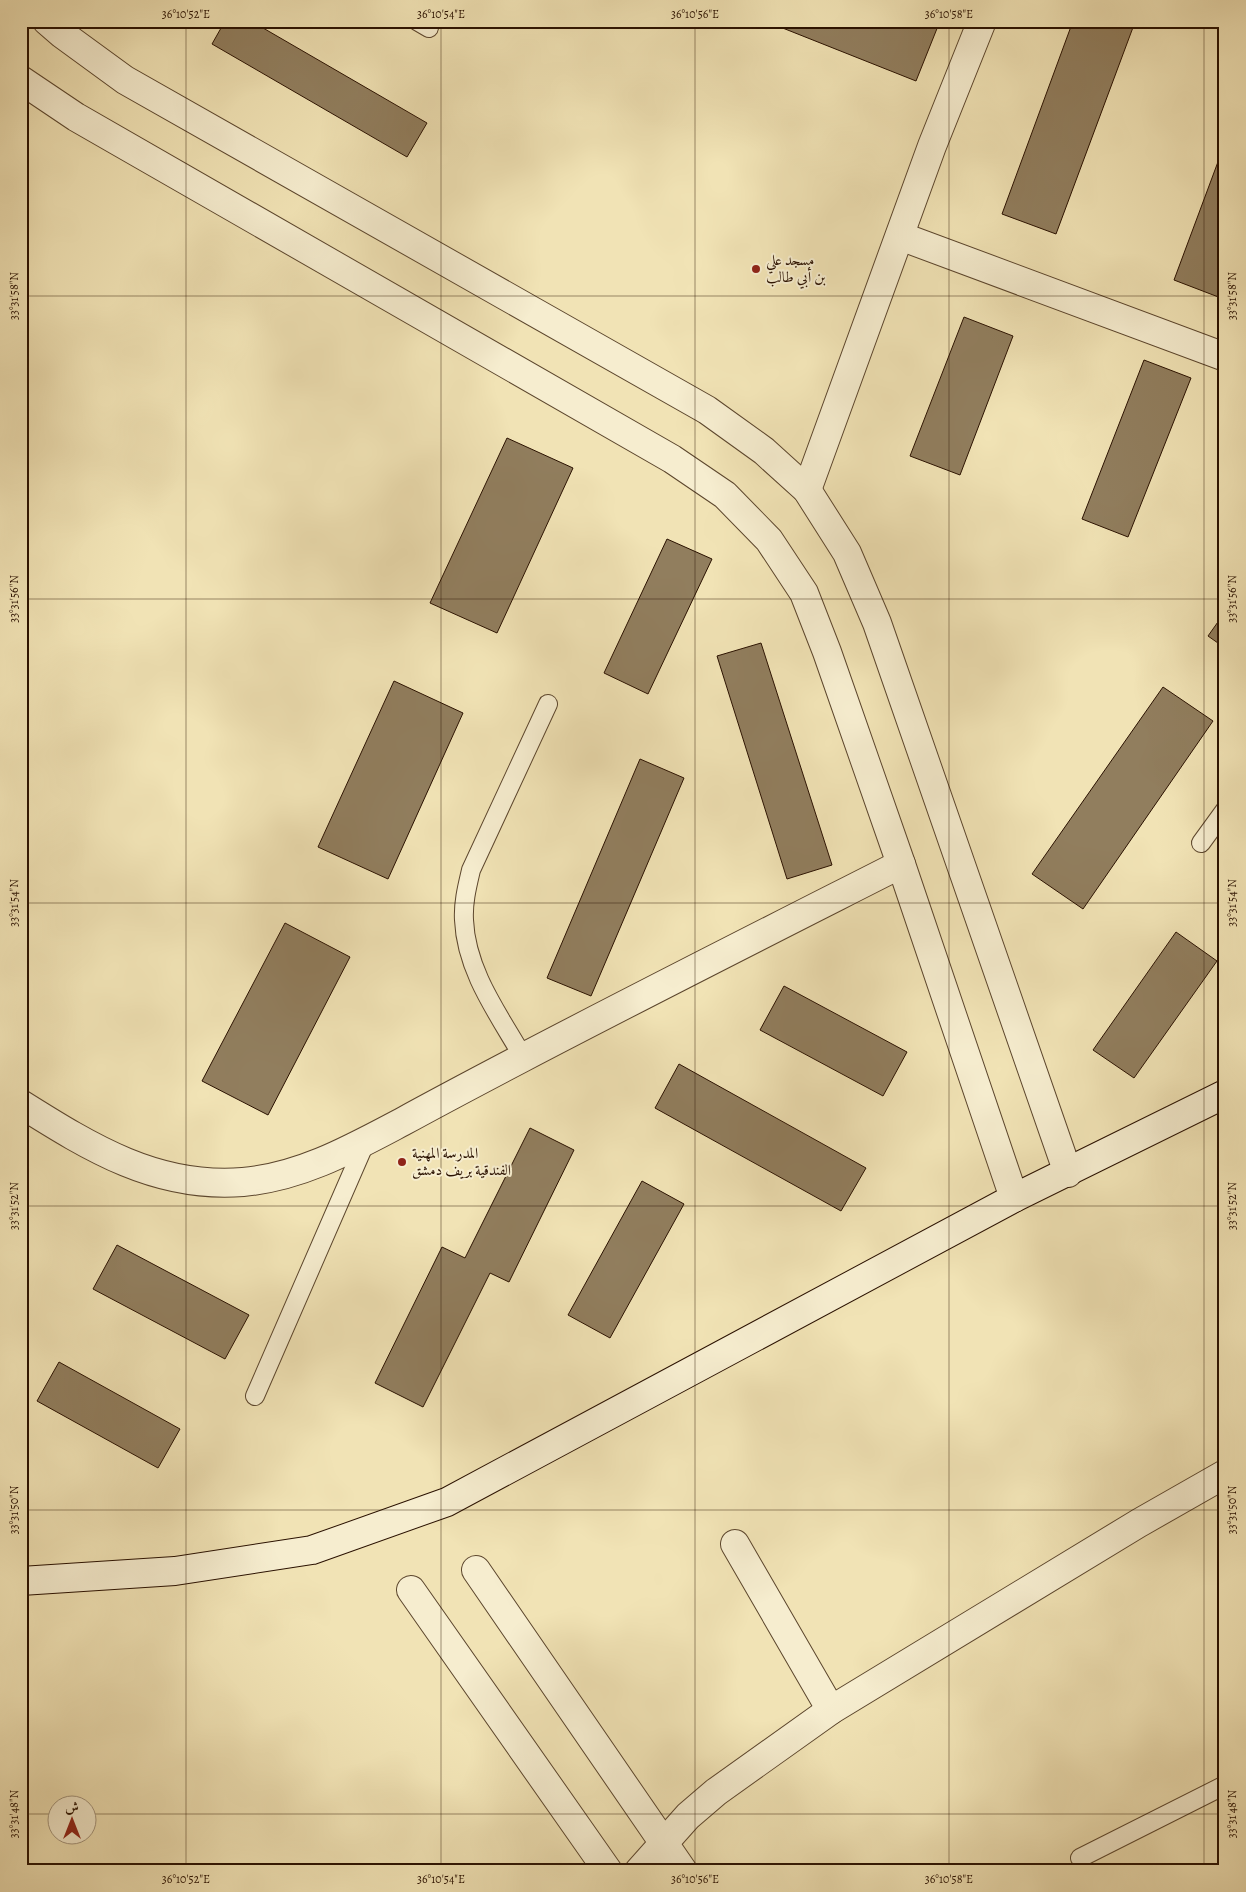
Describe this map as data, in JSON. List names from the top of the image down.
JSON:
{
  "places": ["مسجد علي بن أبي طالب", "المدرسة المهنية الفندقية بريف دمشق"],
  "north": "top",
  "coordinates": [
    "36°10'52\"E",
    "36°10'54\"E",
    "36°10'56\"E",
    "36°10'58\"E",
    "33°31'58\"N",
    "33°31'56\"N",
    "33°31'54\"N",
    "33°31'52\"N",
    "33°31'50\"N",
    "33°31'48\"N"
  ]
}
